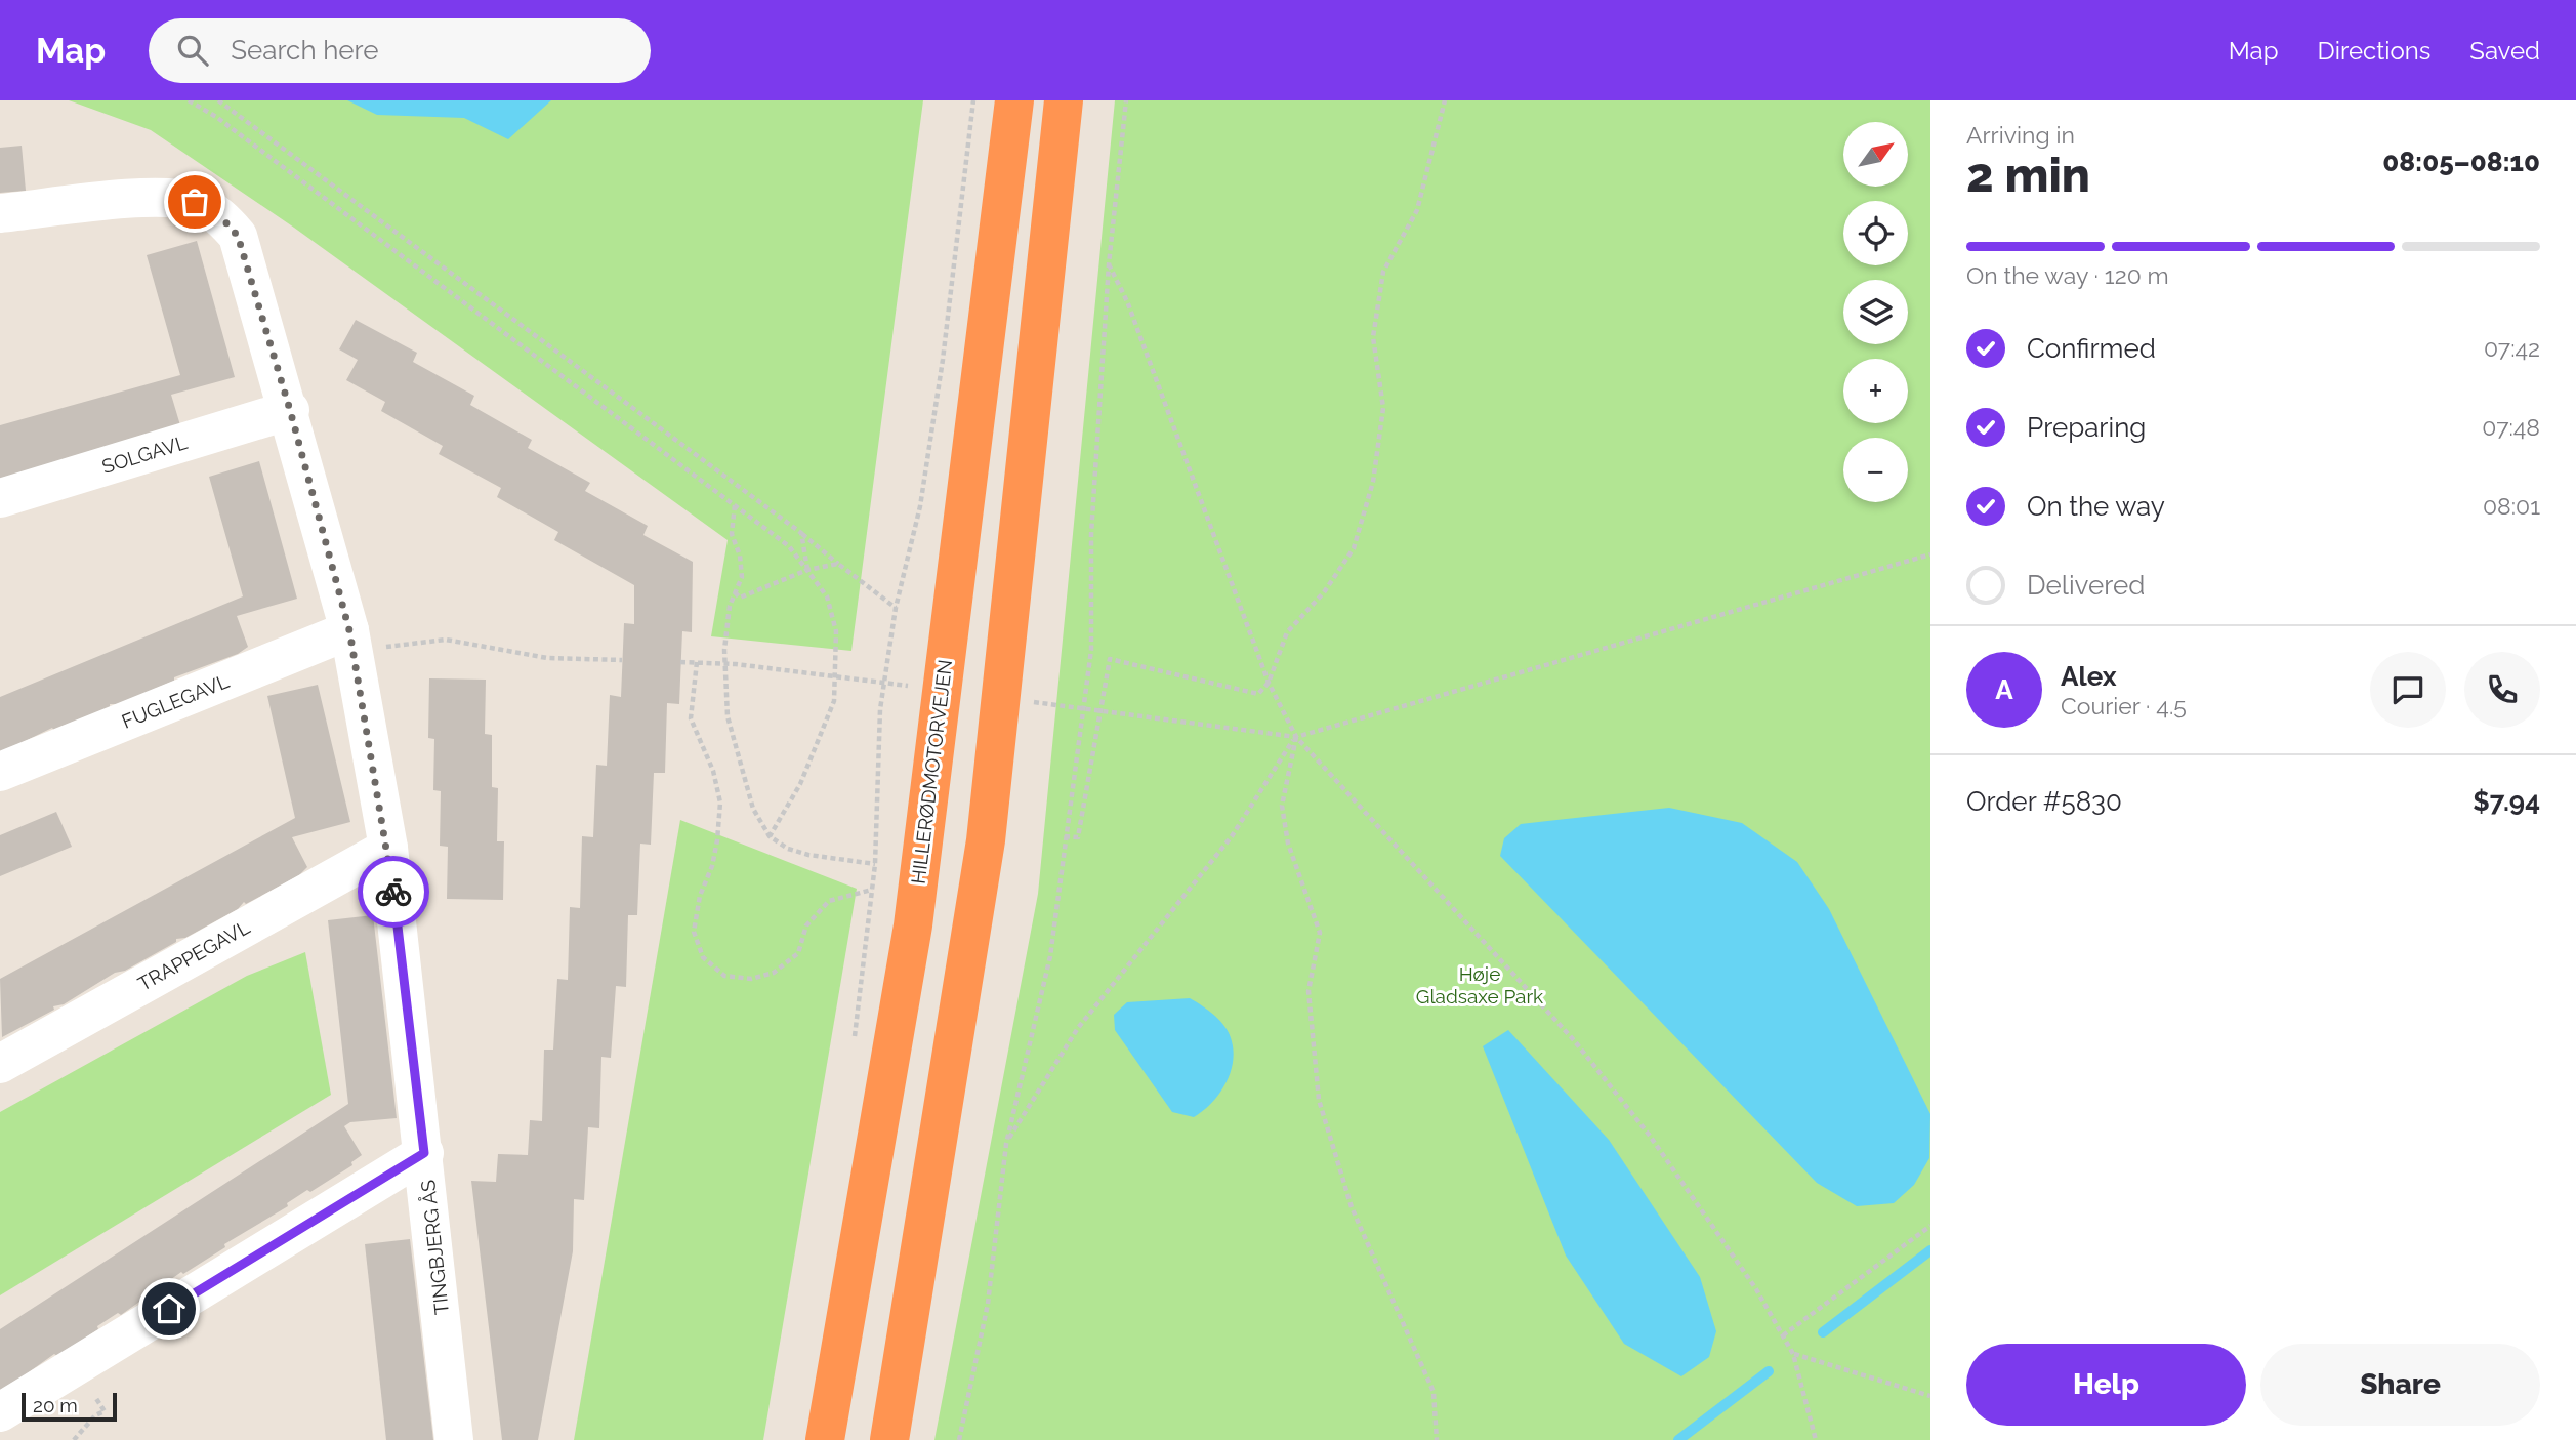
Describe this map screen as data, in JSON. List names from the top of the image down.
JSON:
{
  "streets": {
    "highway": ["HILLERØDMOTORVEJEN"],
    "street": [
      "SOLGAVL",
      "FUGLEGAVL",
      "TRAPPEGAVL",
      "TINGBJERG ÅS"
    ]
  },
  "crossings": [
    ["SOLGAVL", "TINGBJERG ÅS"],
    ["FUGLEGAVL", "TINGBJERG ÅS"],
    ["TRAPPEGAVL", "TINGBJERG ÅS"]
  ],
  "parks": ["Høje Gladsaxe Park"],
  "scale_bar": "20 m",
  "north": "top right",
  "page": {
    "header": "Map",
    "search": "Search here",
    "nav": ["Map", "Directions", "Saved"],
    "heading": ["2 min", "Arriving in", "08:05–08:10"],
    "panel": [
      "Alex",
      "Courier · 4.5",
      "Order #5830",
      "$7.94"
    ],
    "map_buttons": ["+", "−"],
    "bar": "On the way · 120 m",
    "list": [
      ["Confirmed", "07:42"],
      ["Preparing", "07:48"],
      ["On the way", "08:01"],
      "Delivered"
    ],
    "round": "A",
    "buttons": ["Help", "Share"],
    "scale": "20 m"
  }
}
